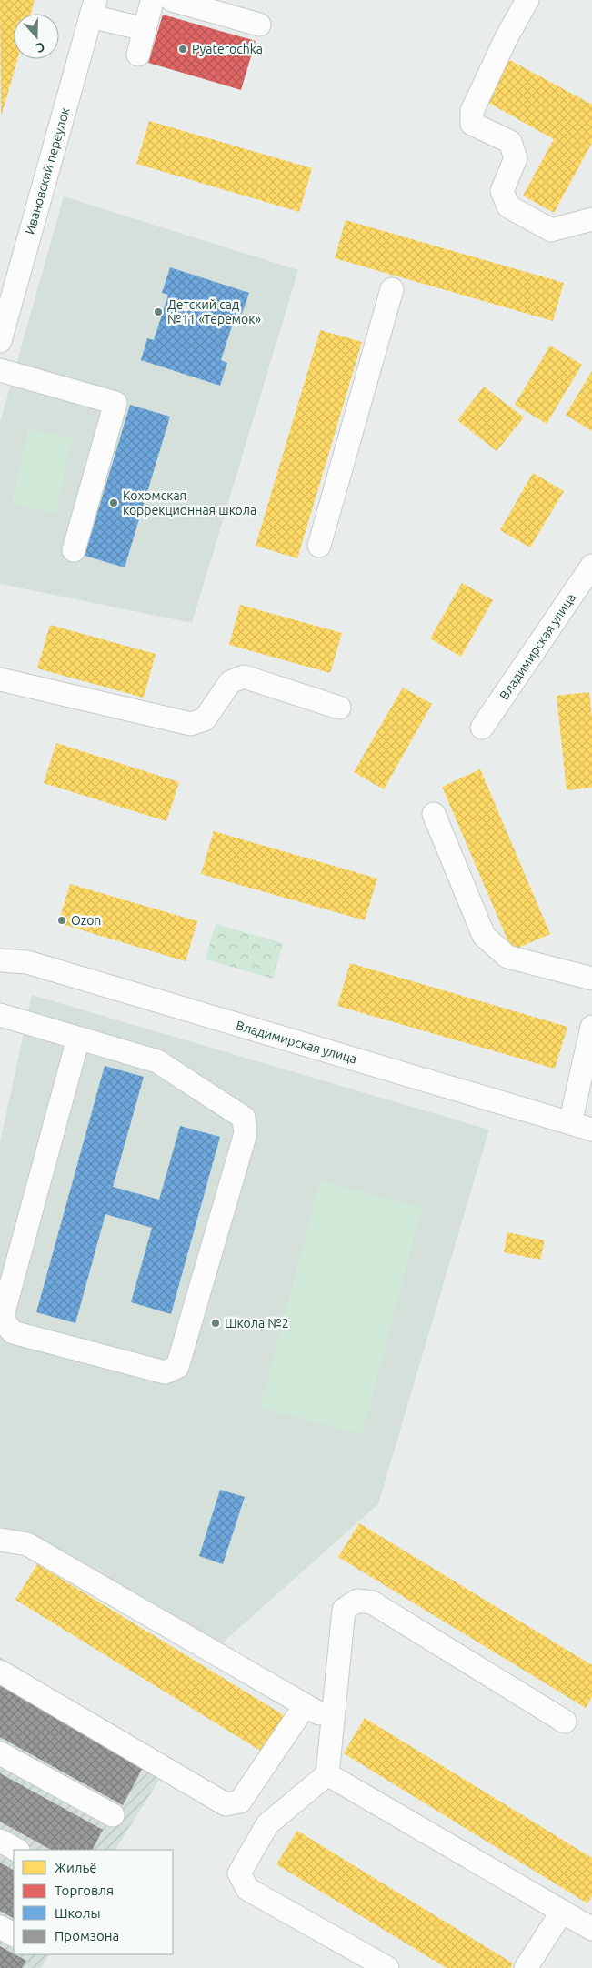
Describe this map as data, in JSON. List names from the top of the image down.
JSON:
{
  "streets": {
    "street": ["Ивановский переулок", "Владимирская улица"]
  },
  "places": [
    "Pyaterochka",
    "Детский сад №11 «Теремок»",
    "Кохомская коррекционная школа",
    "Ozon",
    "Школа №2"
  ],
  "legend": [
    "Жильё",
    "Торговля",
    "Школы",
    "Промзона"
  ],
  "north": "bottom"
}
